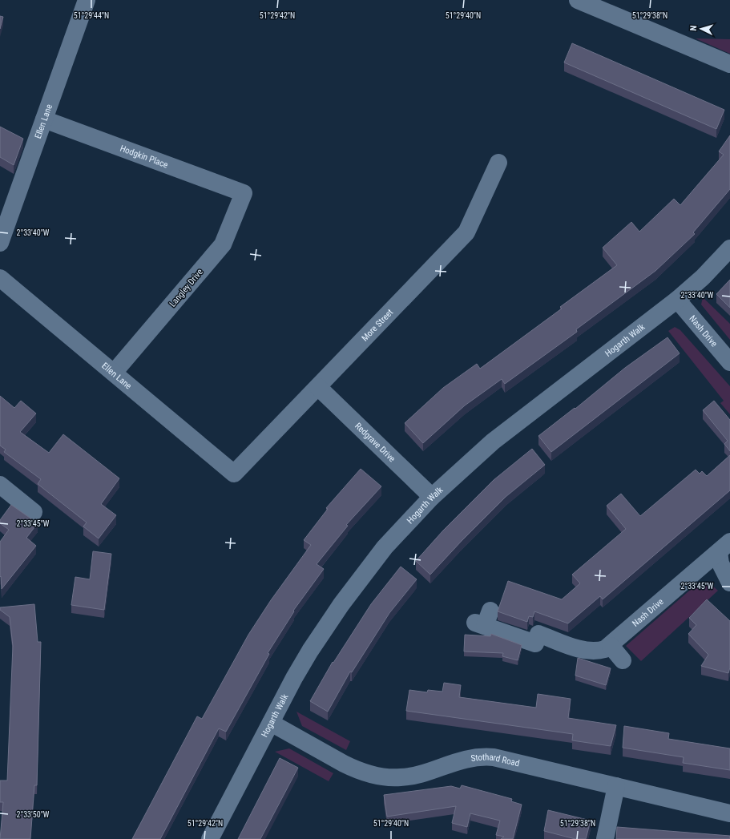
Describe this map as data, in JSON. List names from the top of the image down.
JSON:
{
  "streets": {
    "street": [
      "Ellen Lane",
      "Hodgkin Place",
      "Langley Drive",
      "More Street",
      "Nash Drive",
      "Hogarth Walk",
      "Redgrave Drive",
      "Stothard Road"
    ]
  },
  "crossings": [
    ["Ellen Lane", "Hodgkin Place"],
    ["Ellen Lane", "Langley Drive"],
    ["Ellen Lane", "More Street"],
    ["Hodgkin Place", "Langley Drive"],
    ["More Street", "Redgrave Drive"],
    ["Nash Drive", "Hogarth Walk"],
    ["Hogarth Walk", "Redgrave Drive"],
    ["Hogarth Walk", "Stothard Road"]
  ],
  "north": "left",
  "coordinates": [
    "51°29'44\"N",
    "51°29'42\"N",
    "51°29'40\"N",
    "51°29'38\"N",
    "2°33'40\"W",
    "2°33'45\"W",
    "2°33'50\"W"
  ]
}
